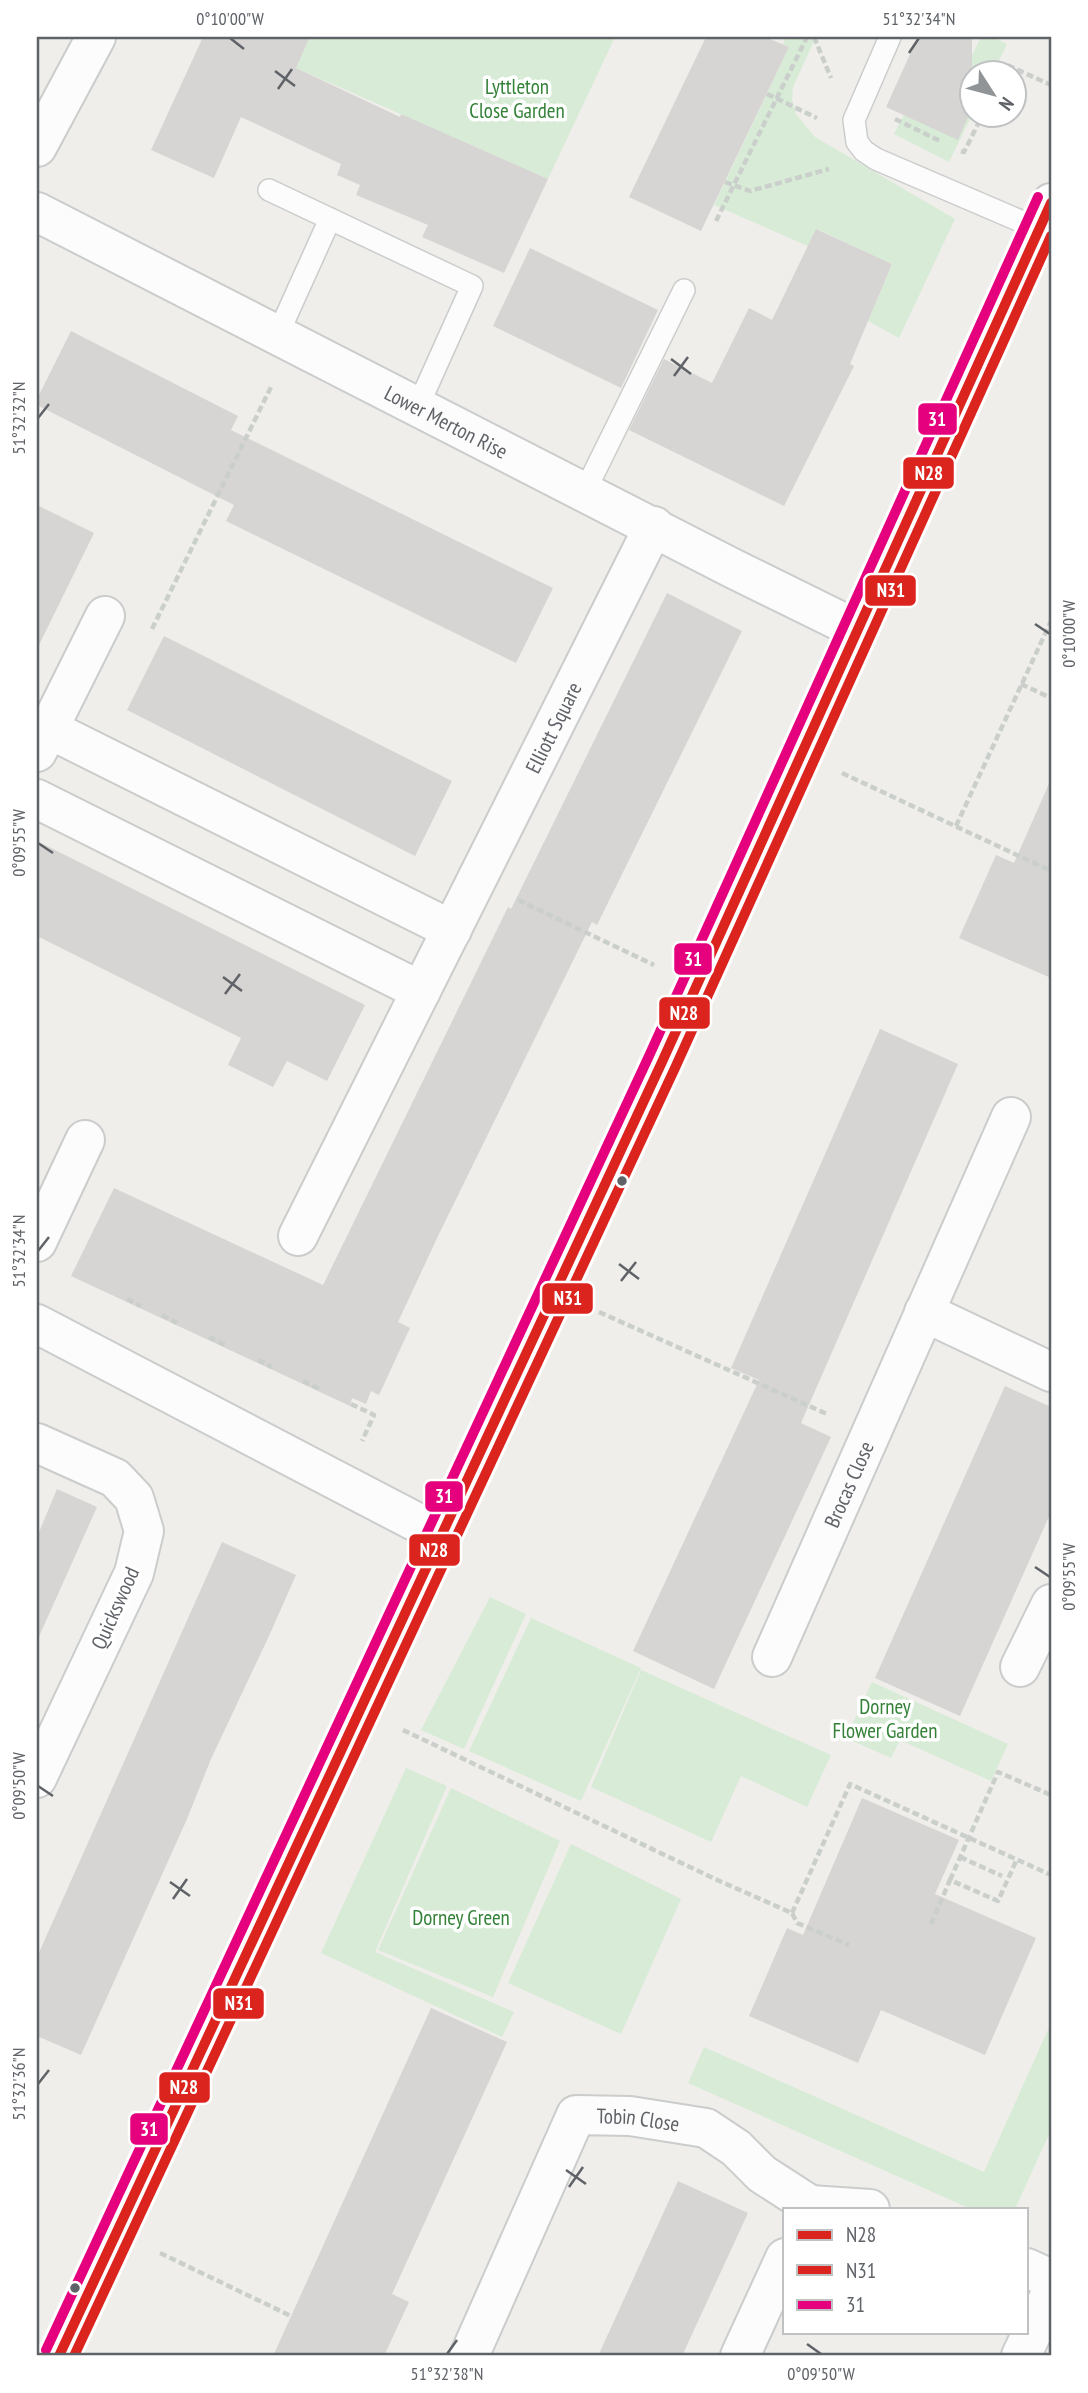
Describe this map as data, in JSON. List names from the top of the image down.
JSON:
{
  "streets": {
    "street": [
      "Lower Merton Rise",
      "Elliott Square",
      "Brocas Close",
      "Quickswood",
      "Tobin Close"
    ]
  },
  "crossings": [
    ["Lower Merton Rise", "Elliott Square"]
  ],
  "parks": ["Lyttleton Close Garden", "Dorney Flower Garden", "Dorney Green"],
  "lines": ["transit line 31", "transit line N28", "transit line N31"],
  "legend": ["N28", "N31", "31"],
  "north": "bottom right",
  "coordinates": [
    "0°10'00\"W",
    "51°32'34\"N",
    "51°32'32\"N",
    "0°09'55\"W",
    "0°09'50\"W",
    "51°32'36\"N",
    "51°32'38\"N"
  ]
}
